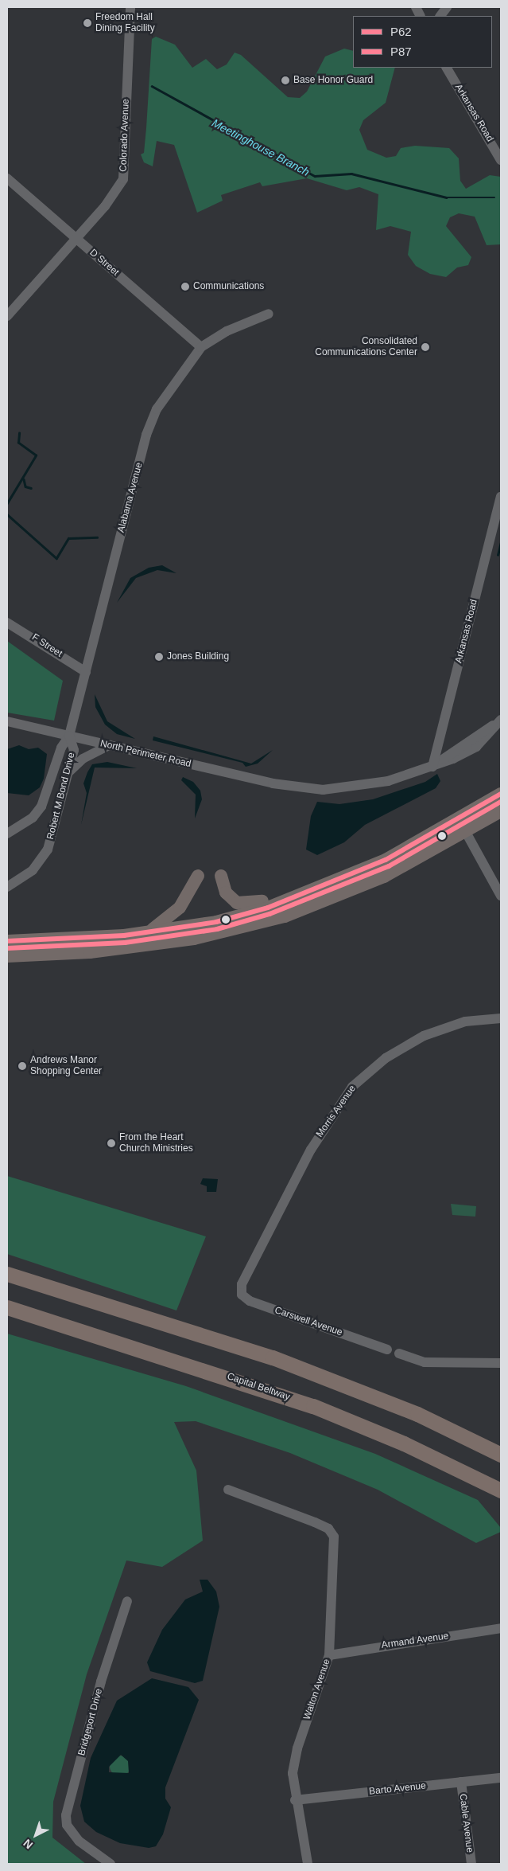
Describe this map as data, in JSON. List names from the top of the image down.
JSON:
{
  "streets": {
    "highway": ["Capital Beltway"],
    "street": [
      "Arkansas Road",
      "Colorado Avenue",
      "D Street",
      "Alabama Avenue",
      "F Street",
      "North Perimeter Road",
      "Robert M Bond Drive",
      "Morris Avenue",
      "Carswell Avenue",
      "Armand Avenue",
      "Walton Avenue",
      "Bridgeport Drive",
      "Barto Avenue",
      "Cable Avenue"
    ]
  },
  "crossings": [
    ["Arkansas Road", "North Perimeter Road"],
    ["Colorado Avenue", "D Street"],
    ["D Street", "Alabama Avenue"],
    ["Alabama Avenue", "F Street"],
    ["Alabama Avenue", "North Perimeter Road"],
    ["Alabama Avenue", "Robert M Bond Drive"],
    ["North Perimeter Road", "Robert M Bond Drive"],
    ["Morris Avenue", "Carswell Avenue"],
    ["Armand Avenue", "Walton Avenue"],
    ["Walton Avenue", "Barto Avenue"],
    ["Barto Avenue", "Cable Avenue"]
  ],
  "water": ["Meetinghouse Branch"],
  "places": [
    "Freedom Hall Dining Facility",
    "Base Honor Guard",
    "Communications",
    "Consolidated Communications Center",
    "Jones Building",
    "Andrews Manor Shopping Center",
    "From the Heart Church Ministries"
  ],
  "lines": ["transit line P62", "transit line P87"],
  "legend": ["P62", "P87"],
  "north": "bottom left"
}
